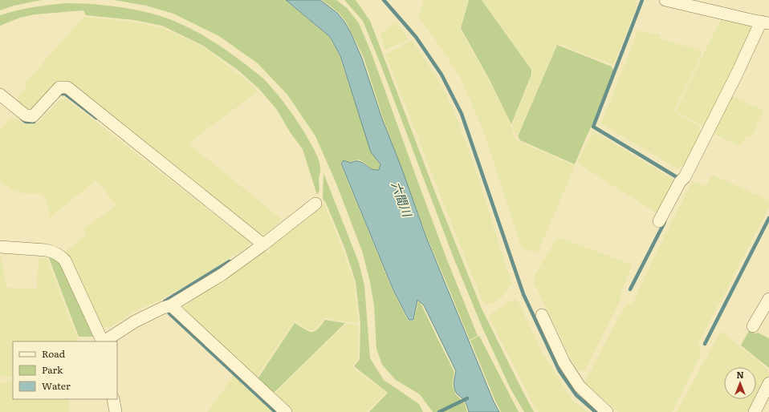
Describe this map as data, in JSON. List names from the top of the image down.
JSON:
{
  "water": ["六間川"],
  "legend": ["Road", "Park", "Water"],
  "north": "top"
}
